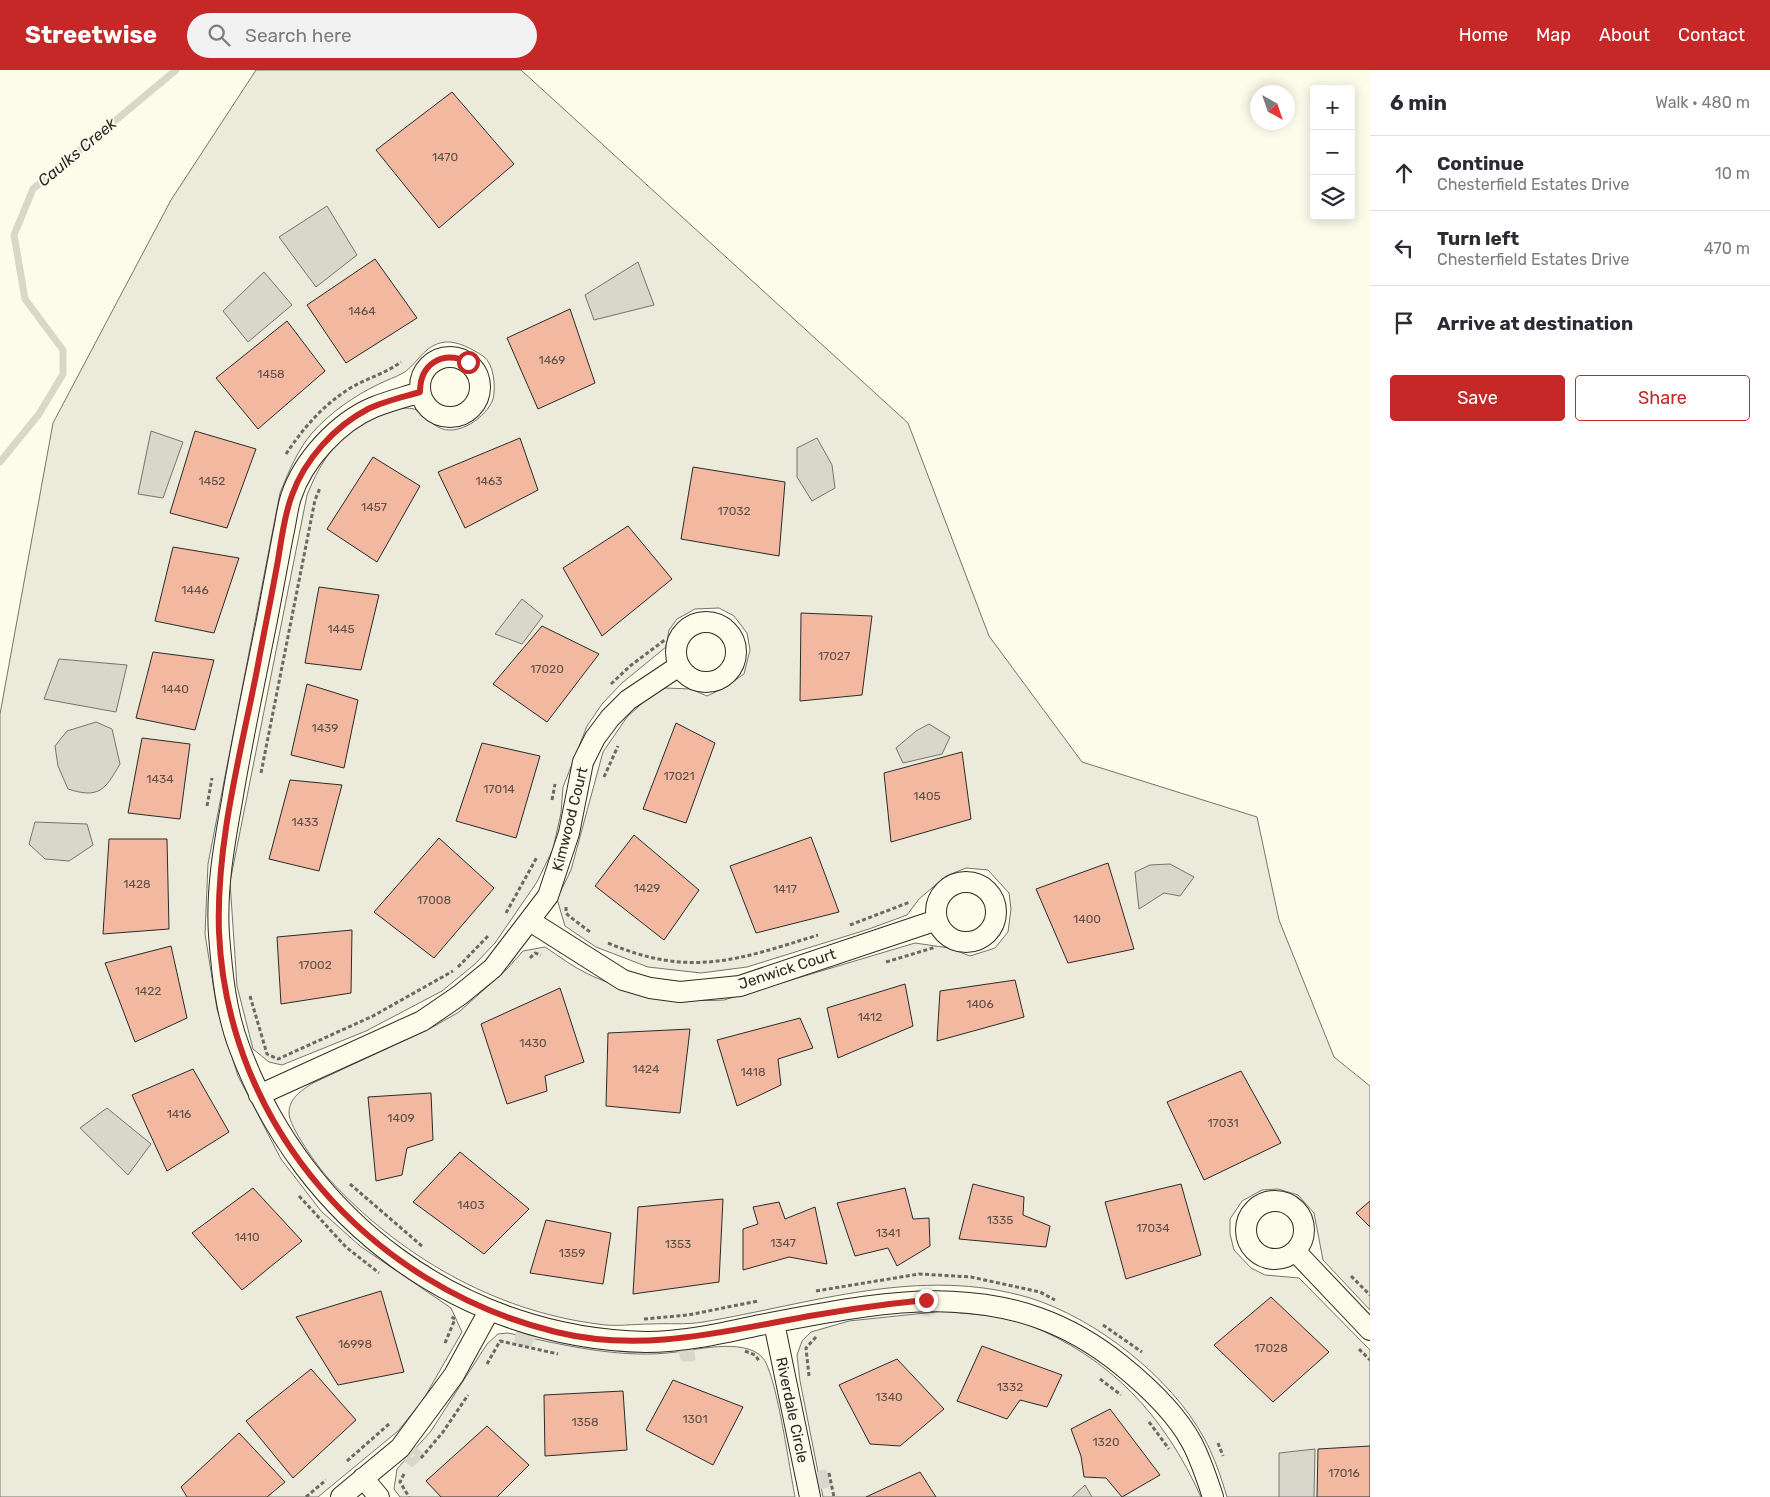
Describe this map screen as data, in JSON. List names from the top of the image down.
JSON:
{
  "streets": {
    "street": ["Kimwood Court", "Jenwick Court", "Riverdale Circle"]
  },
  "crossings": [
    ["Kimwood Court", "Jenwick Court"]
  ],
  "water": ["Caulks Creek"],
  "house_numbers": [
    "1470",
    "1464",
    "1469",
    "1458",
    "1452",
    "1463",
    "1457",
    "17032",
    "1446",
    "1445",
    "17027",
    "17020",
    "1440",
    "1439",
    "17021",
    "1434",
    "17014",
    "1405",
    "1433",
    "1428",
    "1429",
    "1417",
    "17008",
    "1400",
    "17002",
    "1422",
    "1406",
    "1412",
    "1430",
    "1424",
    "1418",
    "1416",
    "1409",
    "17031",
    "1403",
    "1335",
    "17034",
    "1341",
    "1410",
    "1347",
    "1353",
    "1359",
    "16998",
    "17028",
    "1332",
    "1340",
    "1301",
    "1358",
    "1320",
    "17016"
  ],
  "north": "bottom right",
  "page": {
    "header": "Streetwise",
    "search": "Search here",
    "nav": [
      "Home",
      "Map",
      "About",
      "Contact"
    ],
    "heading": ["6 min", "Walk · 480 m"],
    "map_buttons": ["+", "−"],
    "list": [
      ["Continue", "Chesterfield Estates Drive", "10 m"],
      ["Turn left", "Chesterfield Estates Drive", "470 m"],
      "Arrive at destination"
    ],
    "buttons": ["Save", "Share"]
  }
}
